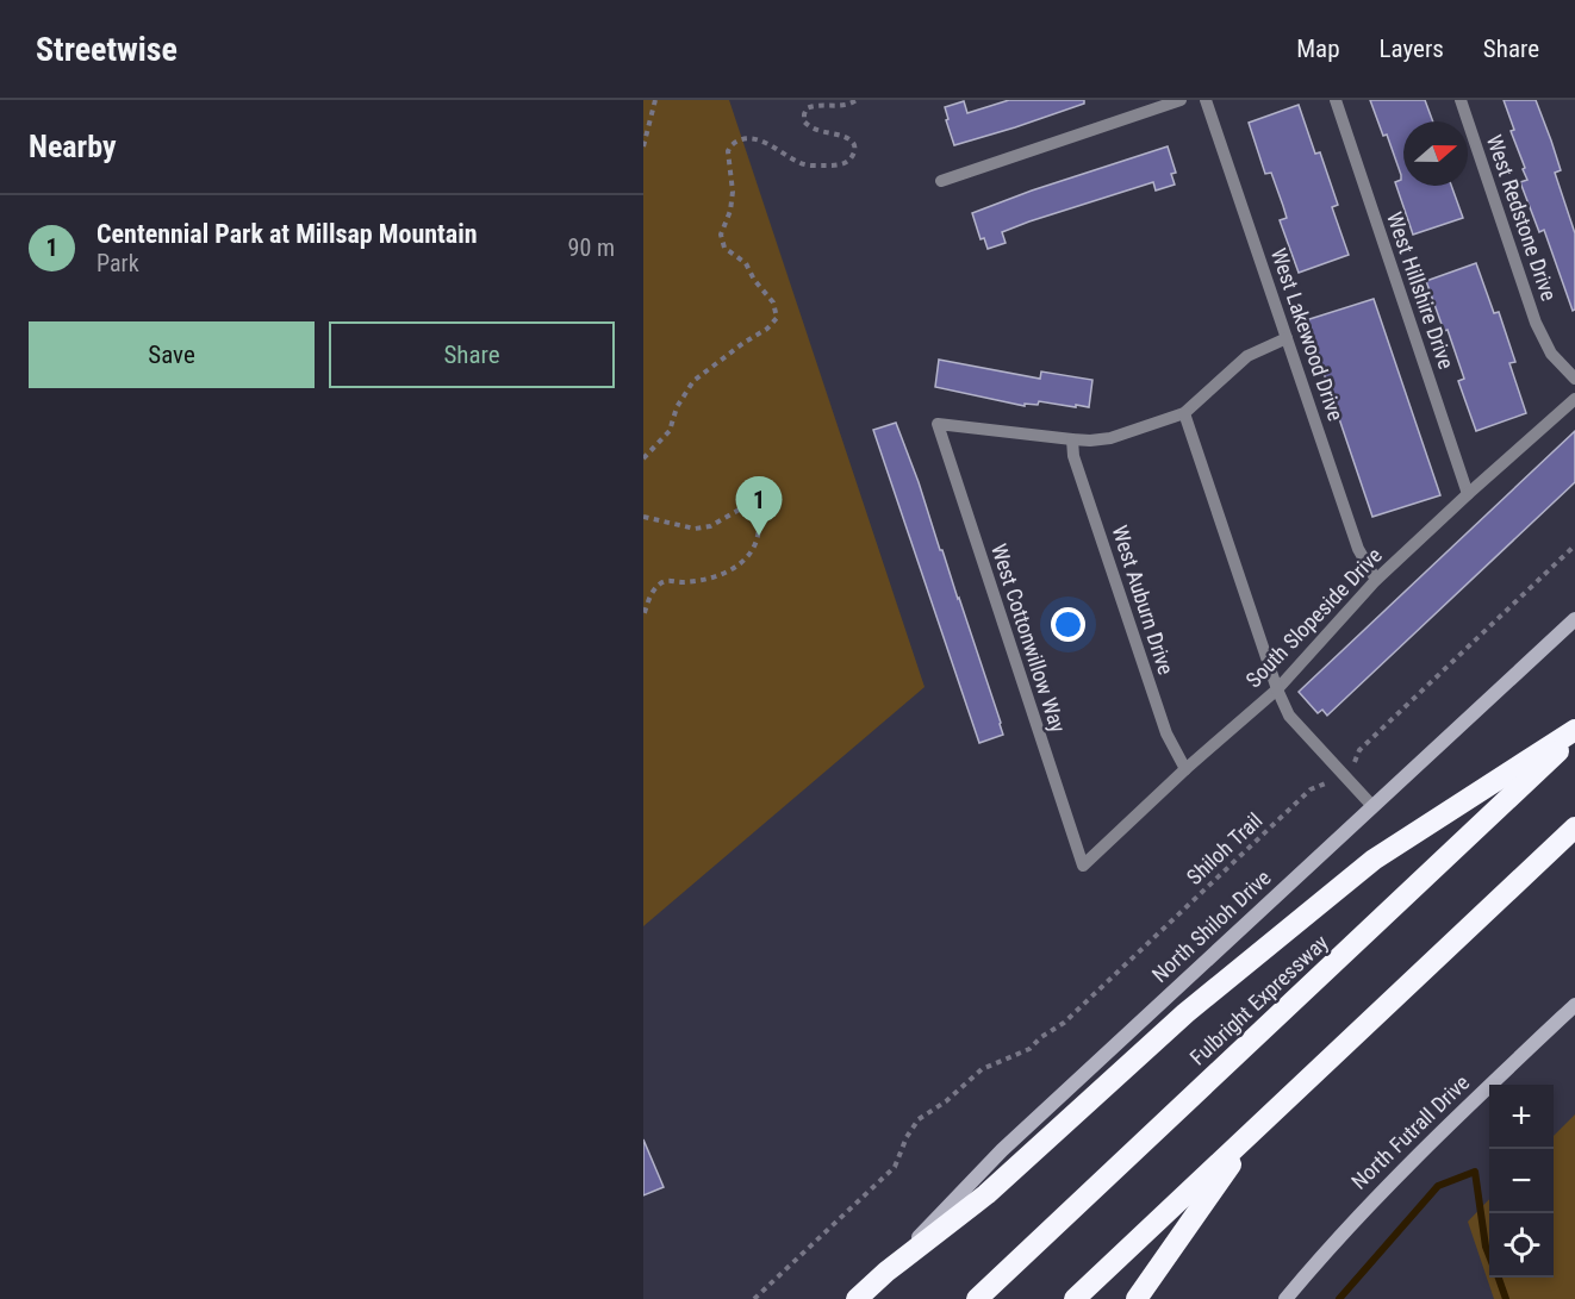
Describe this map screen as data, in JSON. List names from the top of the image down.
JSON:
{
  "streets": {
    "highway": ["Fulbright Expressway"],
    "main road": ["North Shiloh Drive", "North Futrall Drive"],
    "lane": [
      "West Redstone Drive",
      "West Hillshire Drive",
      "West Lakewood Drive",
      "West Auburn Drive",
      "South Slopeside Drive",
      "West Cottonwillow Way"
    ],
    "path": ["Shiloh Trail"]
  },
  "crossings": [
    ["West Hillshire Drive", "South Slopeside Drive"],
    ["West Lakewood Drive", "South Slopeside Drive"],
    ["West Auburn Drive", "South Slopeside Drive"],
    ["West Auburn Drive", "West Cottonwillow Way"],
    ["South Slopeside Drive", "West Cottonwillow Way"]
  ],
  "north": "right",
  "page": {
    "header": "Streetwise",
    "nav": ["Map", "Layers", "Share"],
    "heading": "Nearby",
    "list": [
      {
        "mark": "1",
        "name": "Centennial Park at Millsap Mountain",
        "note": "Park",
        "value": "90 m"
      }
    ],
    "buttons": ["Save", "Share"],
    "pins": "1",
    "map_buttons": ["+", "−"]
  }
}
